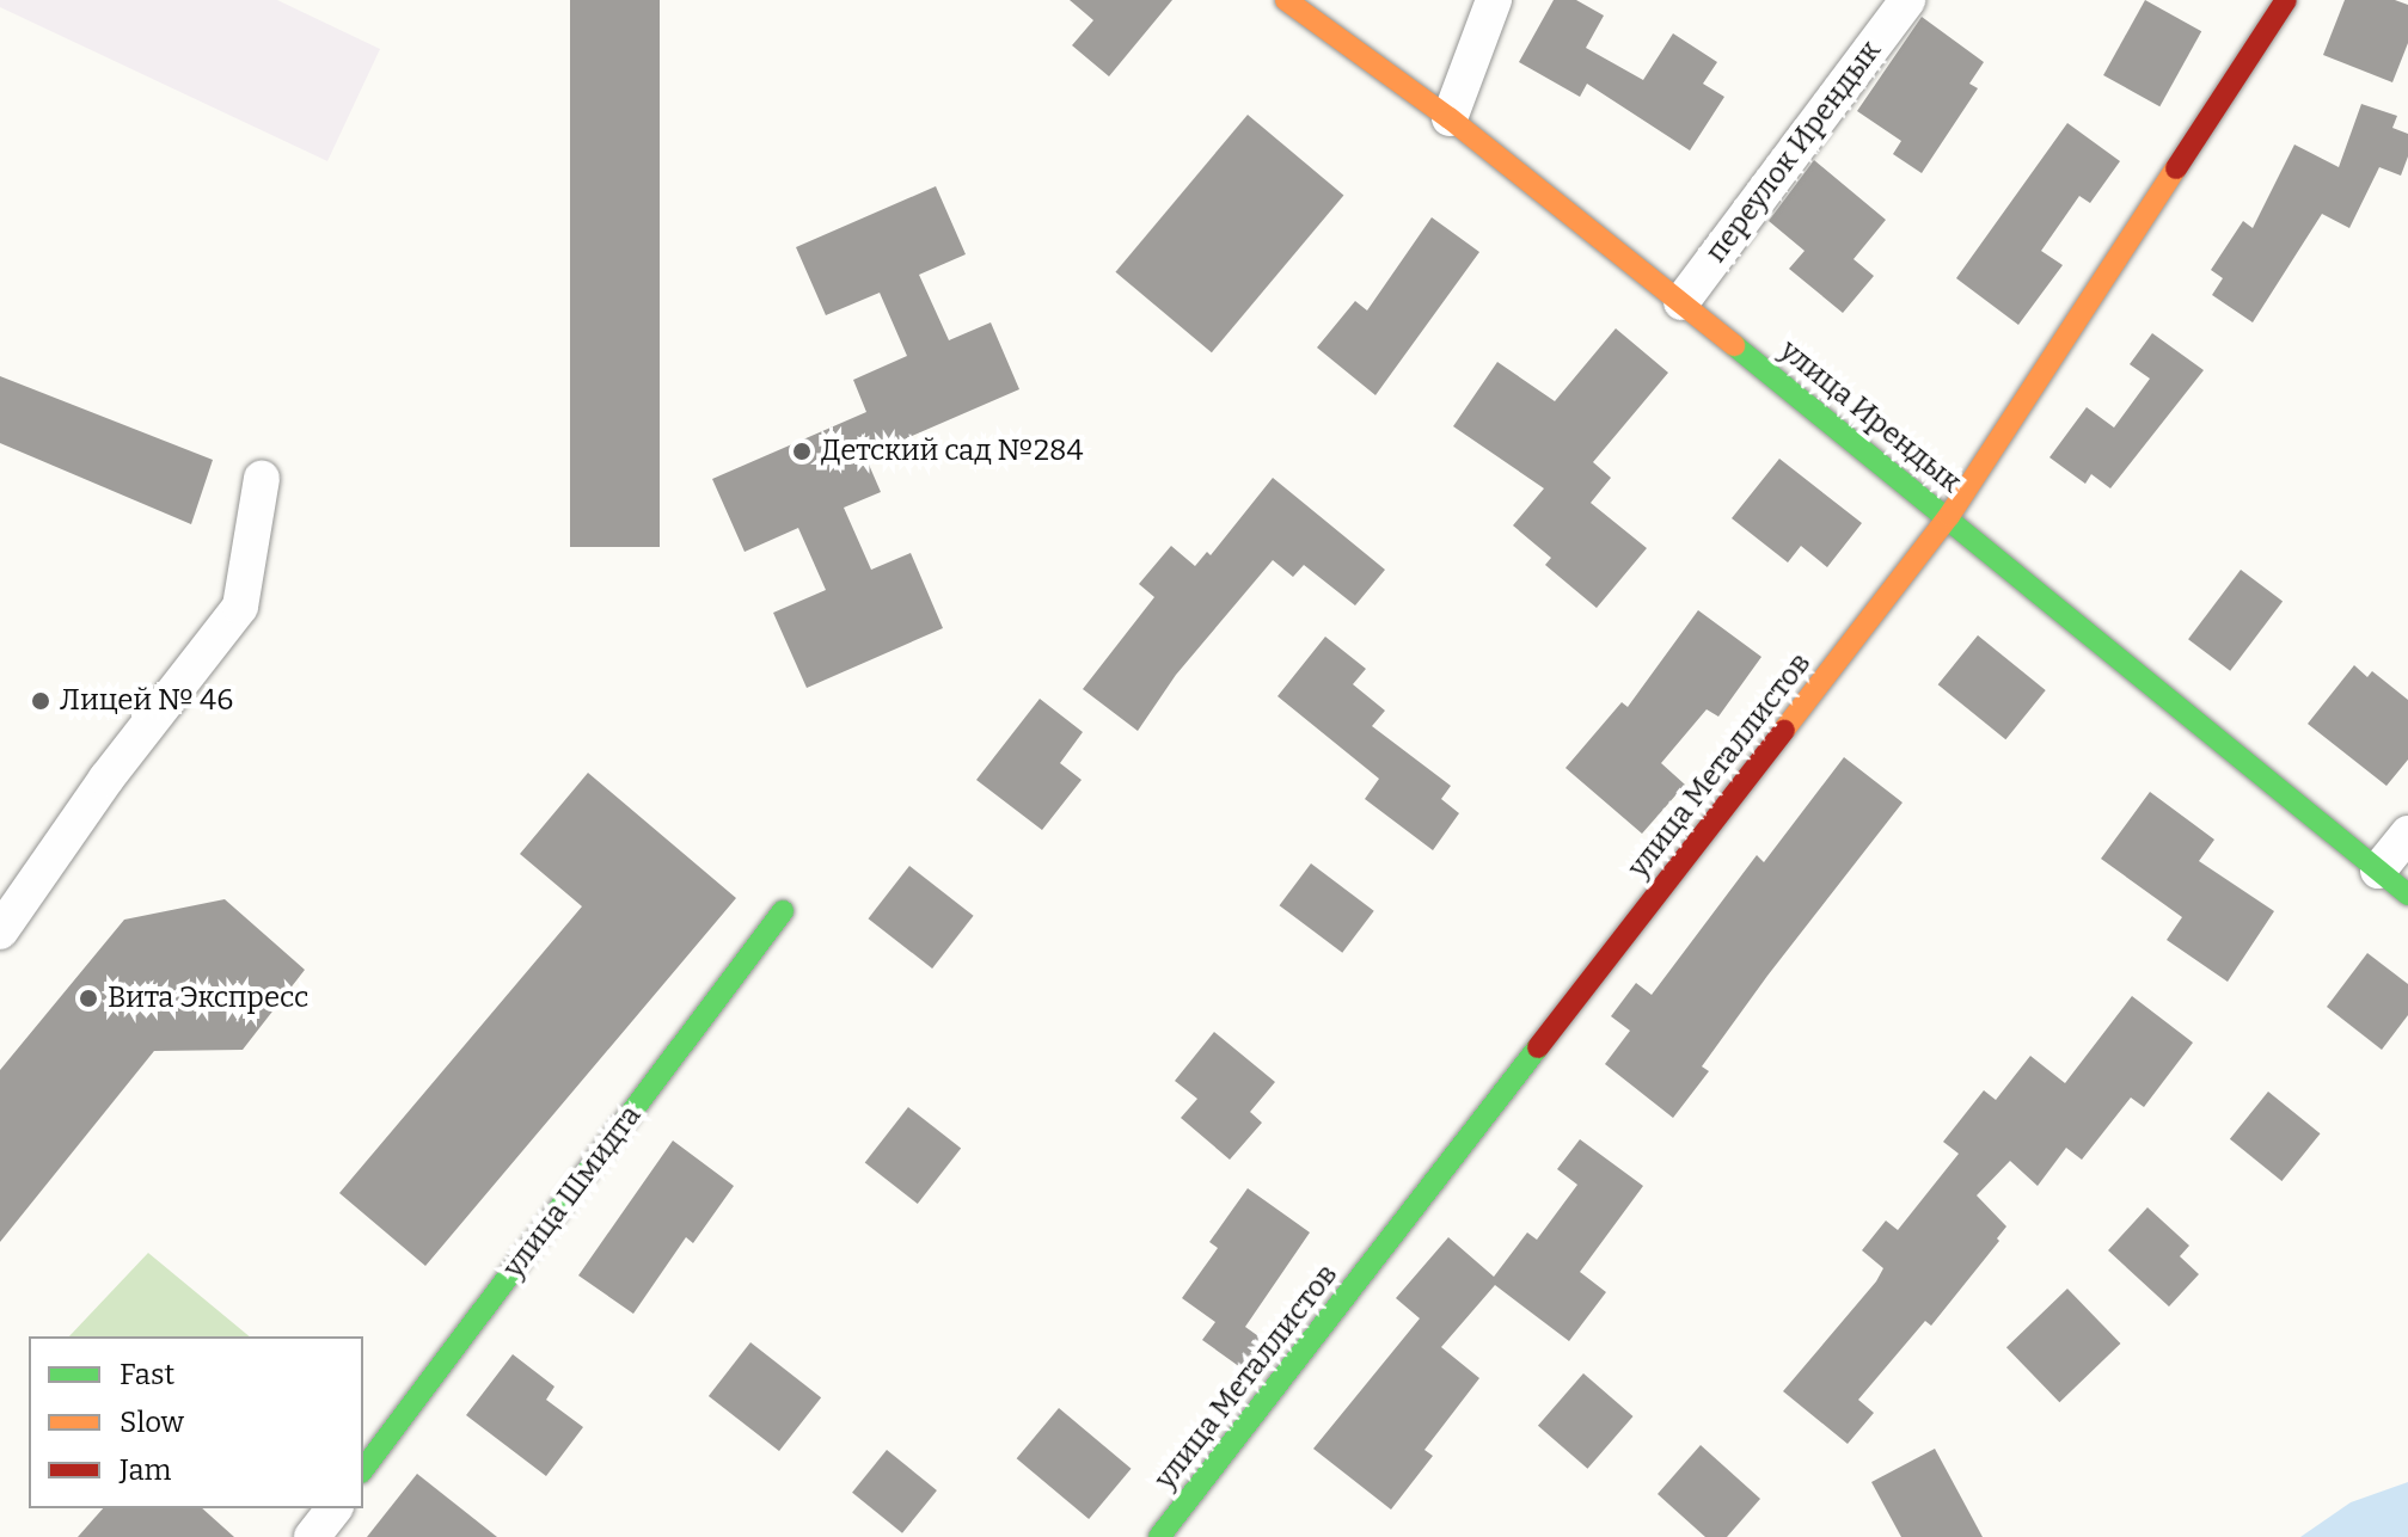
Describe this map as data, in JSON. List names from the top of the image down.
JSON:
{
  "streets": {
    "street": [
      "переулок Ирендык",
      "улица Ирендык",
      "улица Металлистов",
      "улица Шмидта"
    ]
  },
  "crossings": [
    ["переулок Ирендык", "улица Ирендык"],
    ["улица Ирендык", "улица Металлистов"]
  ],
  "places": ["Детский сад №284", "Лицей № 46", "Вита Экспресс"],
  "legend": ["Fast", "Slow", "Jam"]
}
